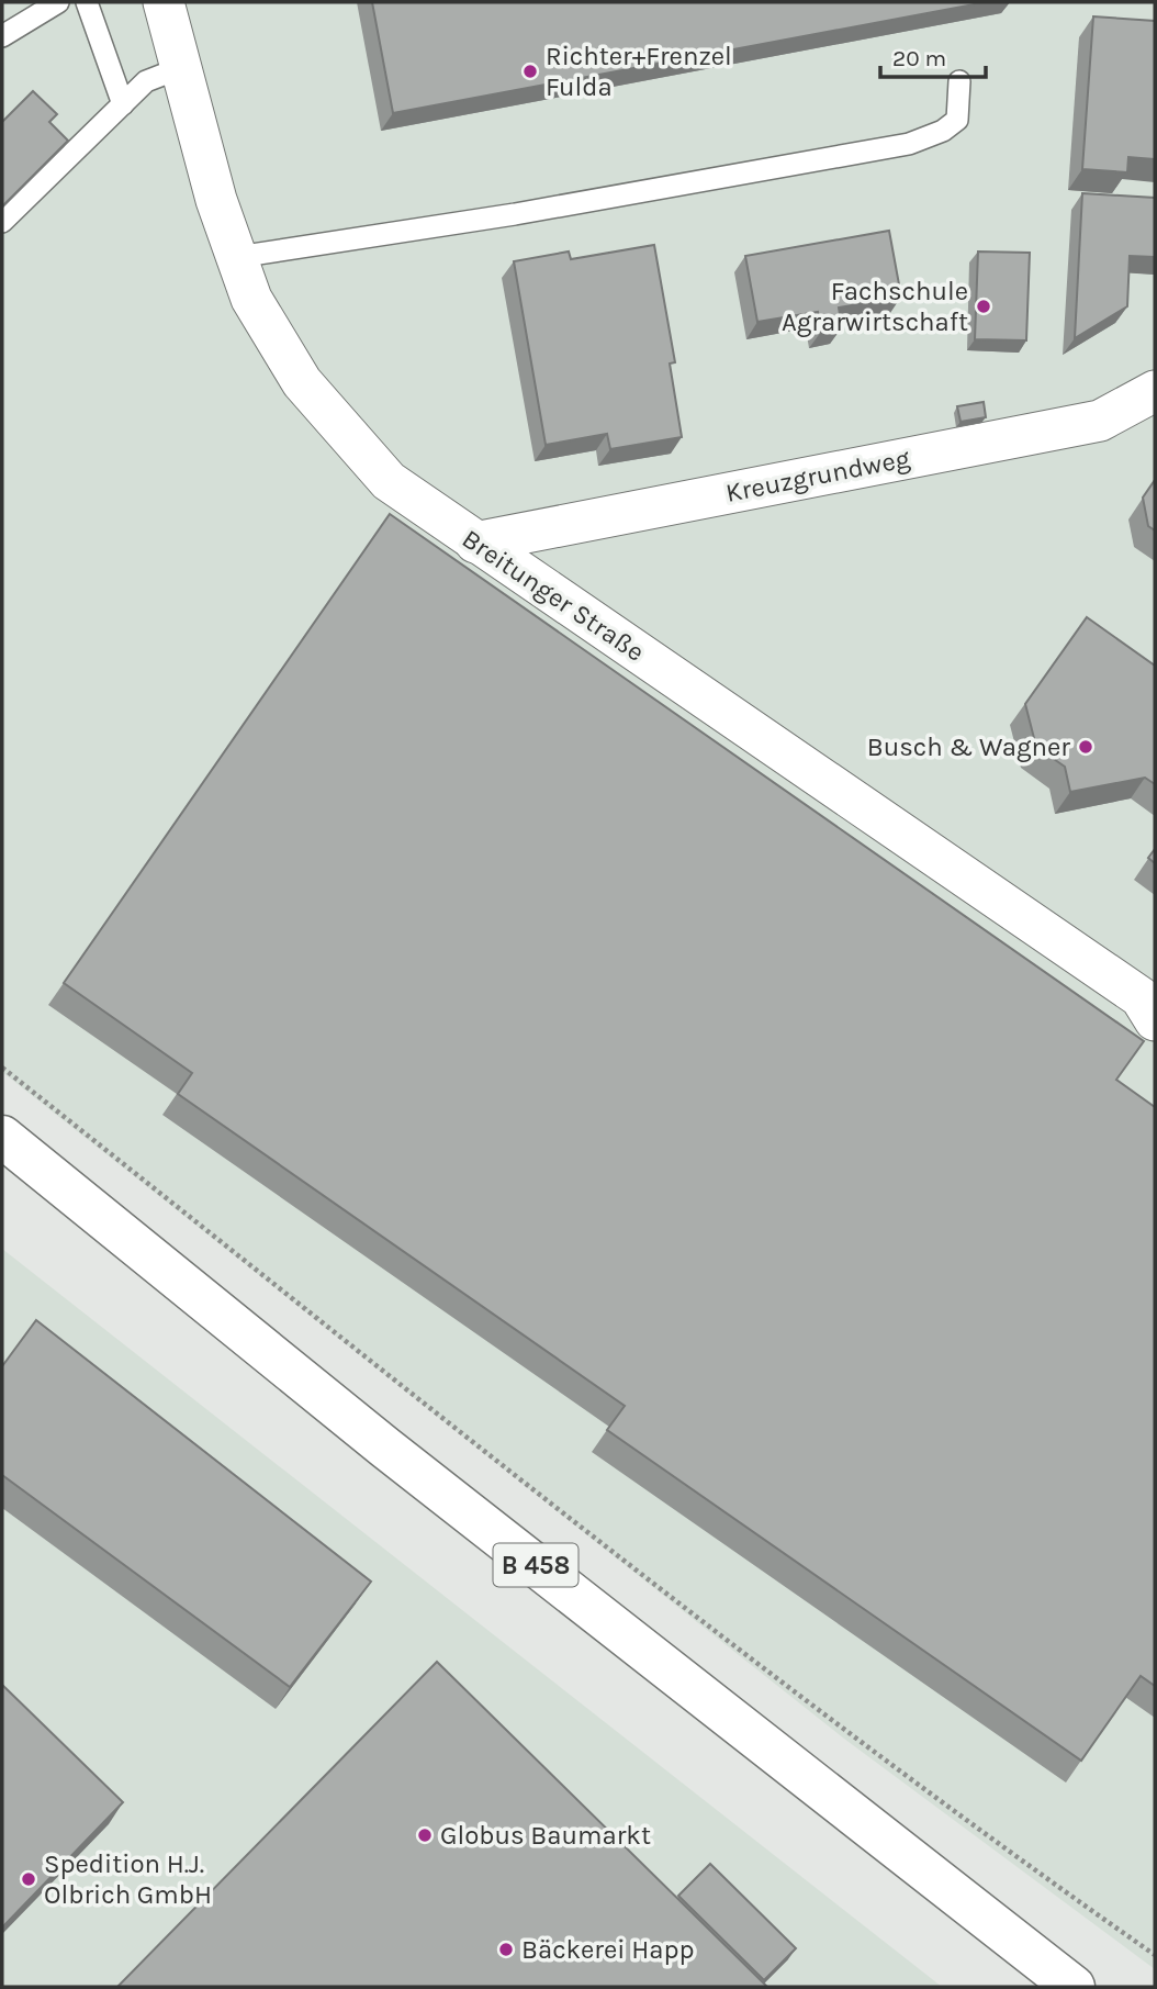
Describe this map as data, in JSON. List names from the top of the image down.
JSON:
{
  "streets": {
    "main road": ["B 458"],
    "street": ["Kreuzgrundweg", "Breitunger Straße"]
  },
  "crossings": [
    ["Kreuzgrundweg", "Breitunger Straße"]
  ],
  "places": [
    "Richter+Frenzel Fulda",
    "Fachschule Agrarwirtschaft",
    "Busch & Wagner",
    "Globus Baumarkt",
    "Spedition H.J. Olbrich GmbH",
    "Bäckerei Happ"
  ],
  "scale_bar": "20 m"
}
